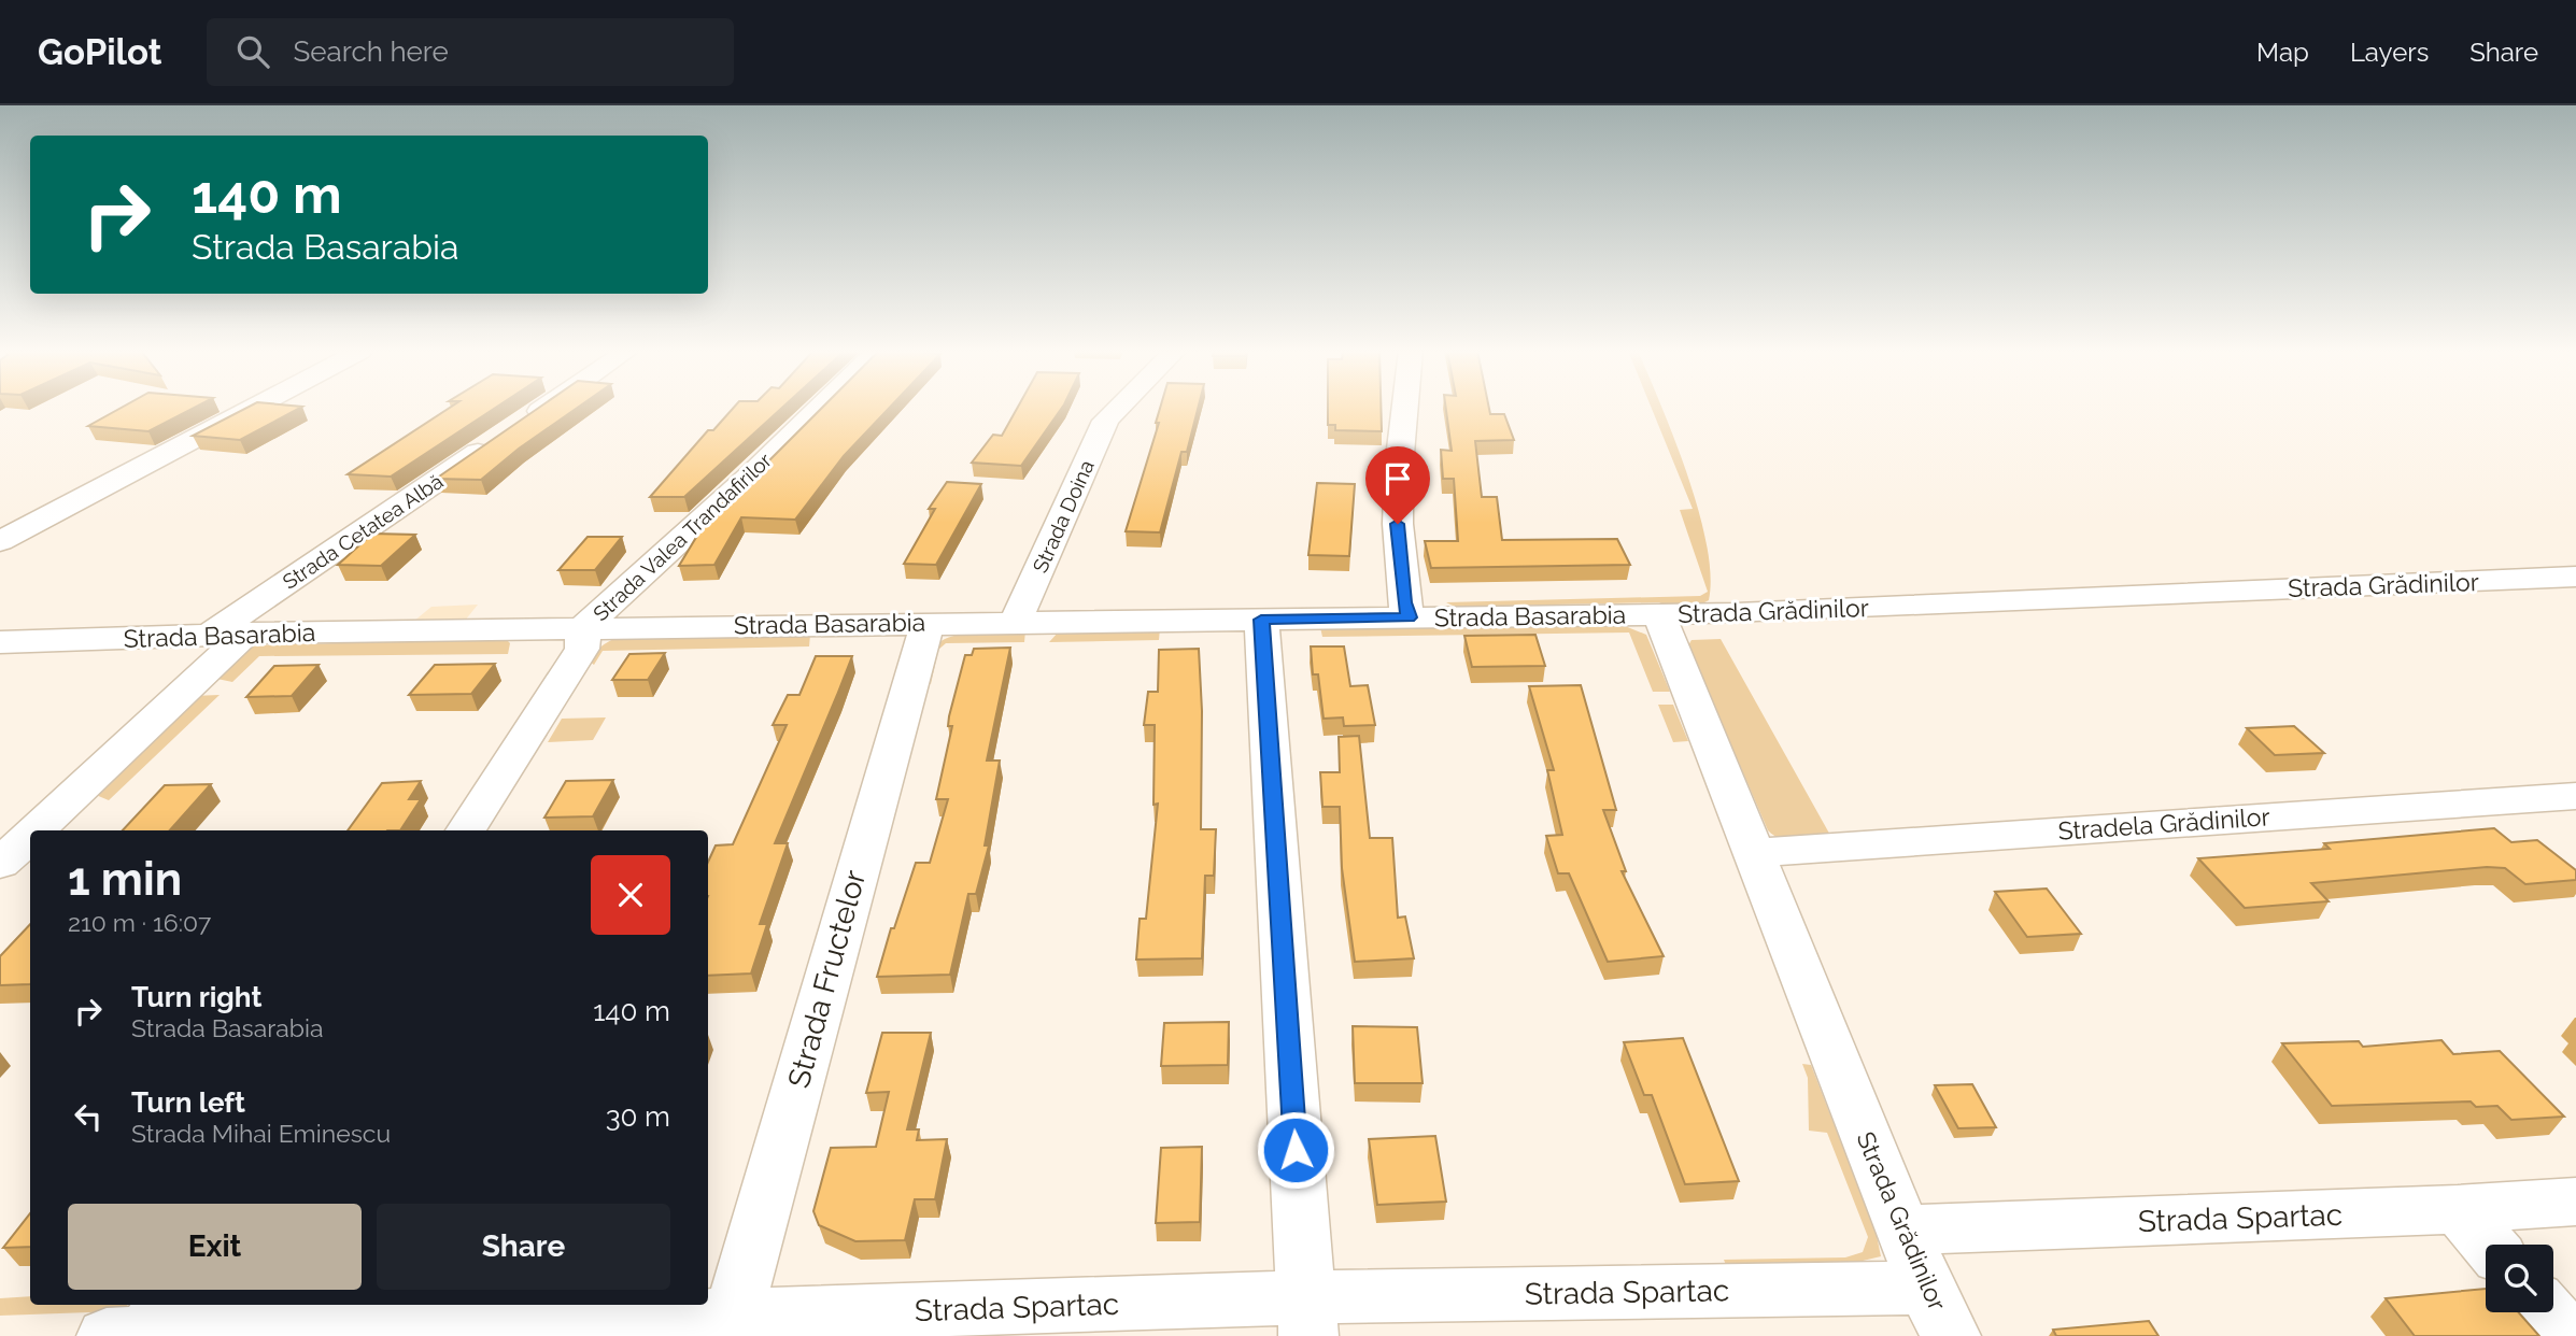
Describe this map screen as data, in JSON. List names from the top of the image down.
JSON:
{
  "streets": {
    "street": [
      "Strada Doina",
      "Strada Cetatea Albă",
      "Strada Valea Trandafirilor",
      "Strada Grădinilor",
      "Strada Basarabia",
      "Stradela Grădinilor",
      "Strada Fructelor",
      "Strada Spartac"
    ]
  },
  "crossings": [
    ["Strada Doina", "Strada Basarabia"],
    ["Strada Cetatea Albă", "Strada Basarabia"],
    ["Strada Valea Trandafirilor", "Strada Basarabia"],
    ["Strada Grădinilor", "Strada Basarabia"],
    ["Strada Grădinilor", "Stradela Grădinilor"],
    ["Strada Grădinilor", "Strada Spartac"],
    ["Strada Basarabia", "Strada Fructelor"],
    ["Strada Fructelor", "Strada Spartac"]
  ],
  "page": {
    "header": "GoPilot",
    "search": "Search here",
    "nav": ["Map", "Layers", "Share"],
    "turn": ["140 m", "Strada Basarabia"],
    "heading": ["1 min", "210 m · 16:07"],
    "list": [
      {
        "name": "Turn right",
        "note": "Strada Basarabia",
        "value": "140 m"
      },
      {
        "name": "Turn left",
        "note": "Strada Mihai Eminescu",
        "value": "30 m"
      }
    ],
    "buttons": ["Exit", "Share"]
  }
}
